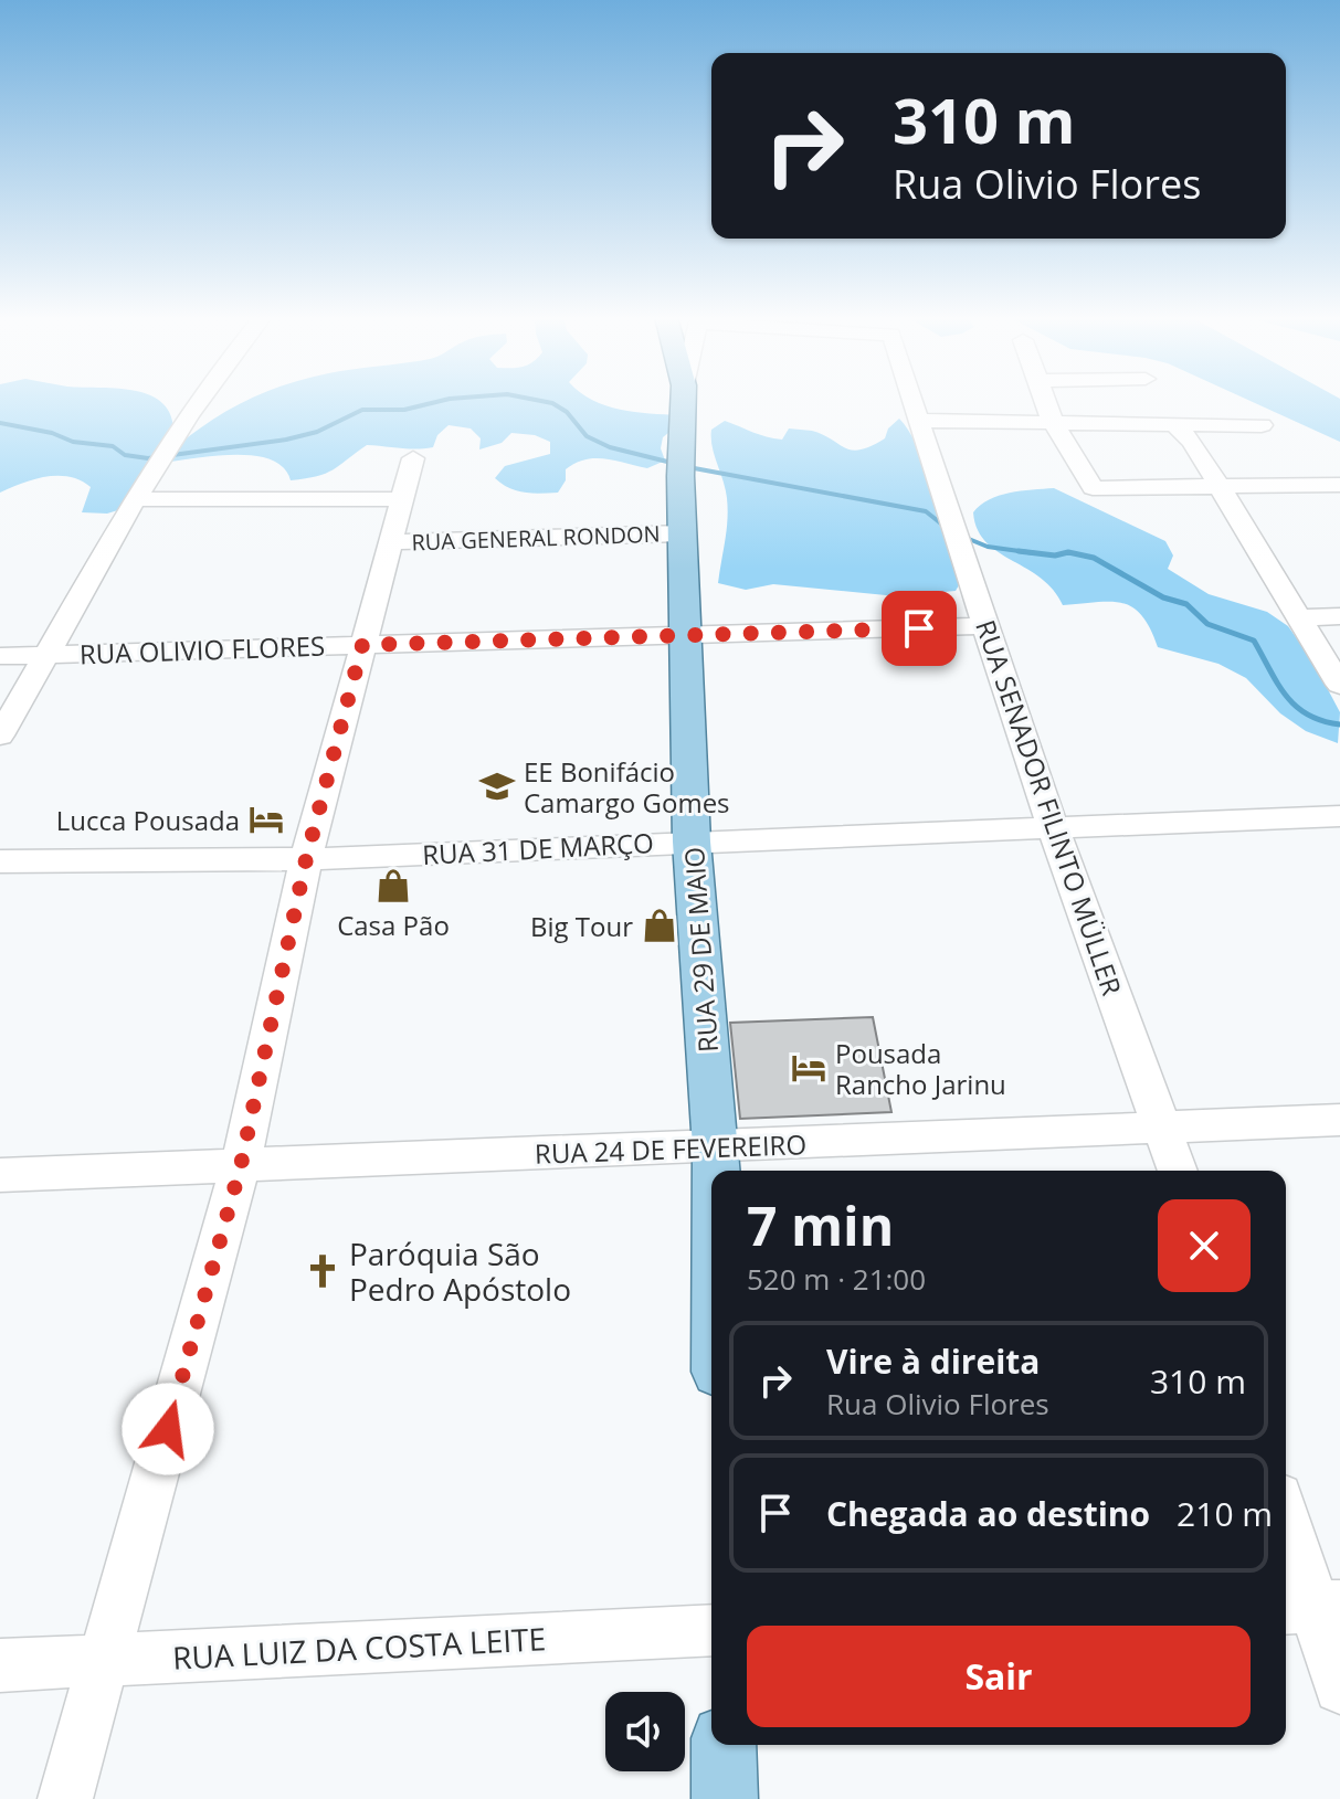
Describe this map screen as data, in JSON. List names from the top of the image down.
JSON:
{
  "streets": {
    "main road": ["RUA 29 DE MAIO"],
    "street": [
      "RUA GENERAL RONDON",
      "RUA OLIVIO FLORES",
      "RUA SENADOR FILINTO MÜLLER",
      "RUA 31 DE MARÇO",
      "RUA 24 DE FEVEREIRO",
      "RUA LUIZ DA COSTA LEITE"
    ]
  },
  "crossings": [
    ["RUA GENERAL RONDON", "RUA 29 DE MAIO"],
    ["RUA OLIVIO FLORES", "RUA SENADOR FILINTO MÜLLER"],
    ["RUA OLIVIO FLORES", "RUA 29 DE MAIO"],
    ["RUA SENADOR FILINTO MÜLLER", "RUA 31 DE MARÇO"],
    ["RUA SENADOR FILINTO MÜLLER", "RUA 24 DE FEVEREIRO"],
    ["RUA 31 DE MARÇO", "RUA 29 DE MAIO"],
    ["RUA 29 DE MAIO", "RUA 24 DE FEVEREIRO"]
  ],
  "places": {
    "school or university": ["EE Bonifácio Camargo Gomes"],
    "hotel": ["Lucca Pousada", "Pousada Rancho Jarinu"],
    "shop": ["Casa Pão", "Big Tour"],
    "church": ["Paróquia São Pedro Apóstolo"]
  },
  "page": {
    "turn": ["310 m", "Rua Olivio Flores"],
    "heading": ["7 min", "520 m · 21:00"],
    "list": [
      {
        "name": "Vire à direita",
        "note": "Rua Olivio Flores",
        "value": "310 m"
      },
      {
        "name": "Chegada ao destino",
        "value": "210 m"
      }
    ],
    "buttons": "Sair"
  }
}
